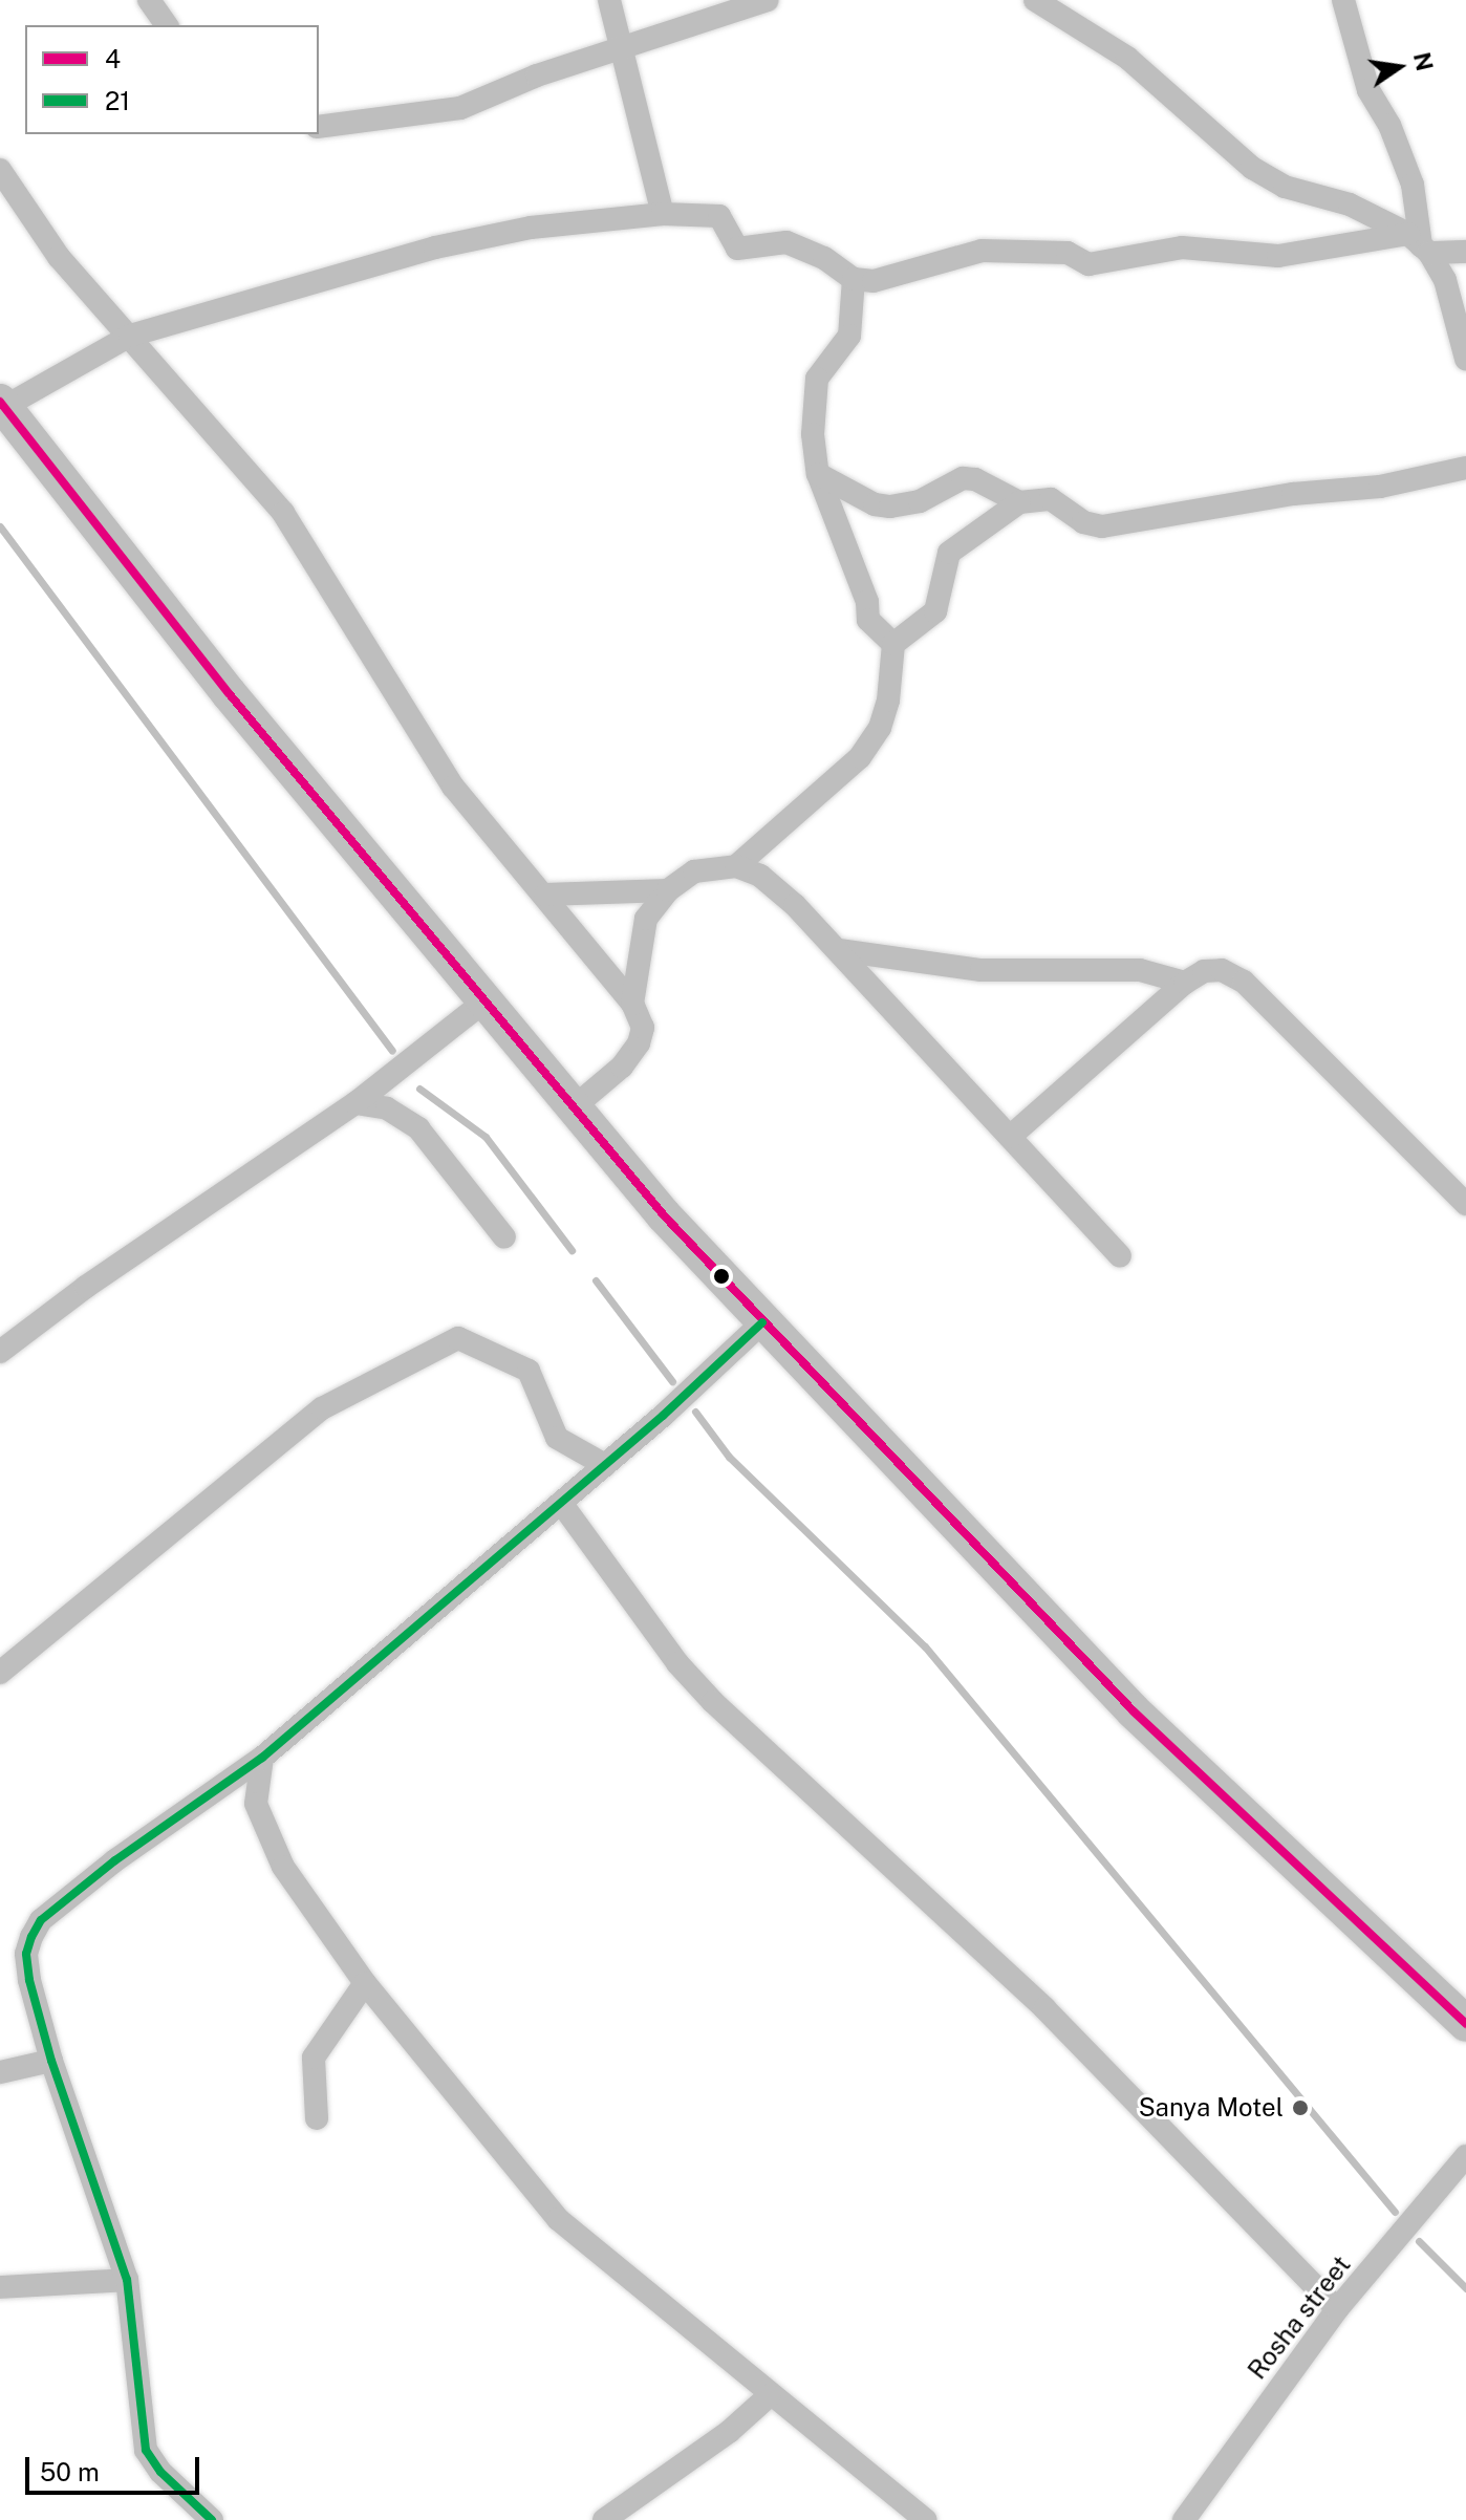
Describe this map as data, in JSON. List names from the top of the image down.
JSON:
{
  "streets": {
    "street": ["Rosha street"]
  },
  "places": ["Sanya Motel"],
  "lines": ["transit line 4", "transit line 21"],
  "legend": ["4", "21"],
  "scale_bar": "50 m",
  "north": "right"
}
